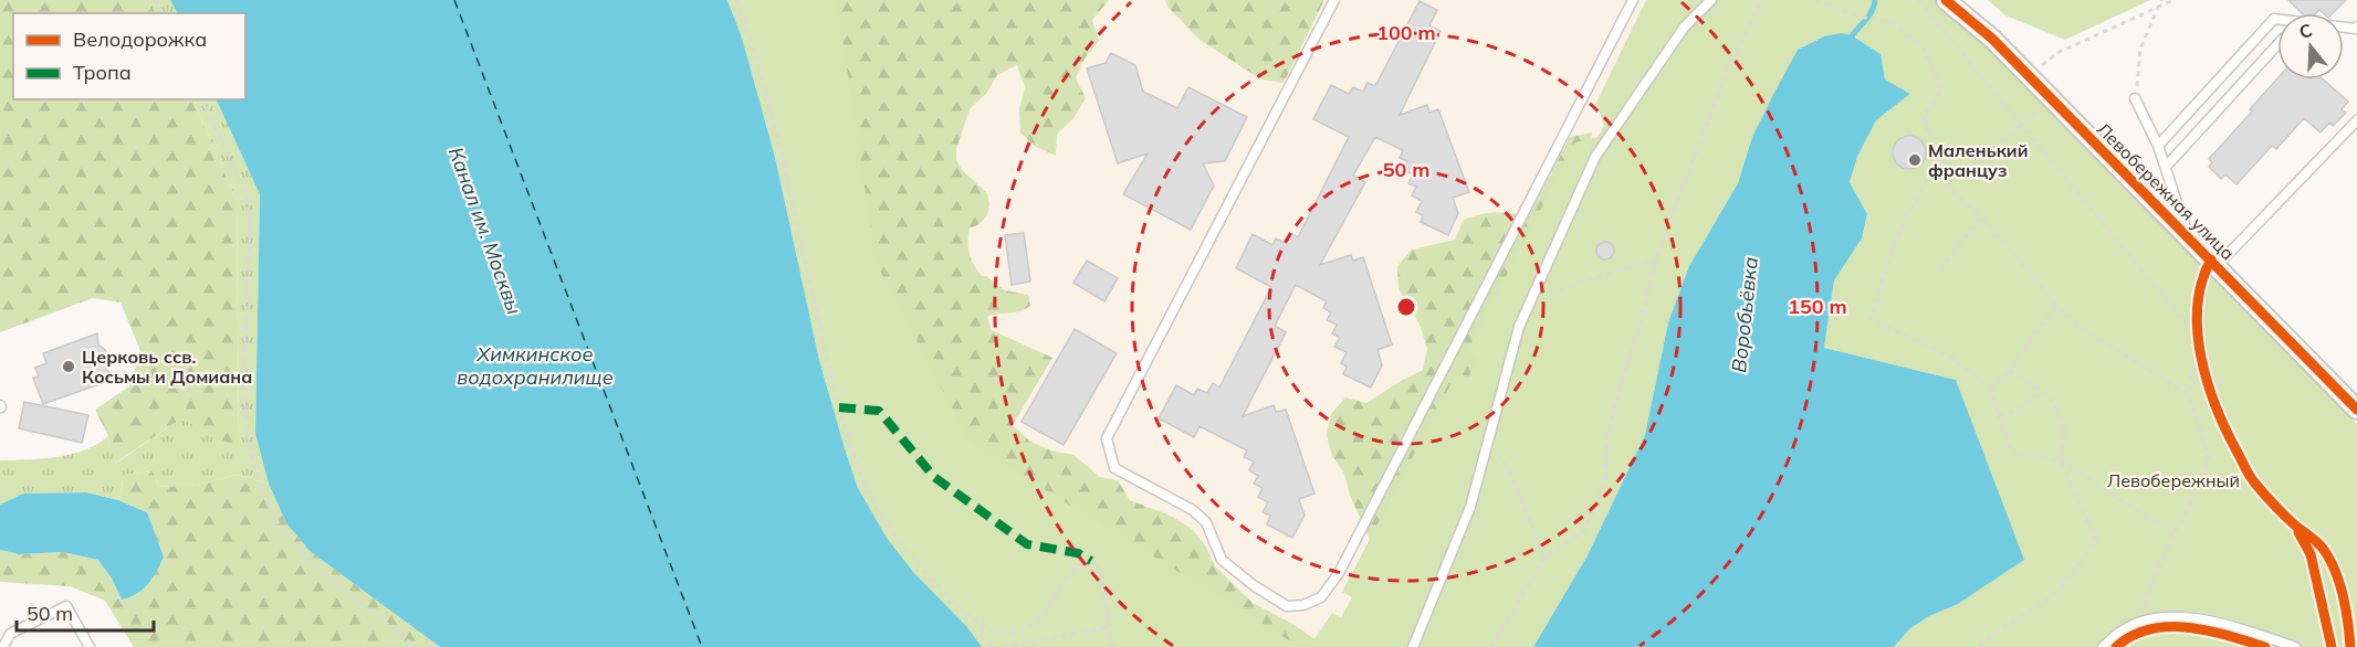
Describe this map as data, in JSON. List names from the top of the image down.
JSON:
{
  "streets": {
    "street": ["Левобережная улица"]
  },
  "water": ["Канал им. Москвы", "Воробьёвка", "Химкинское водохранилище"],
  "parks": ["Левобережный"],
  "places": ["Маленький француз", "Церковь ссв. Косьмы и Домиана"],
  "legend": ["Велодорожка", "Тропа"],
  "scale_bar": "50 m",
  "north": "top",
  "rings": ["100 m", "50 m", "150 m"]
}
